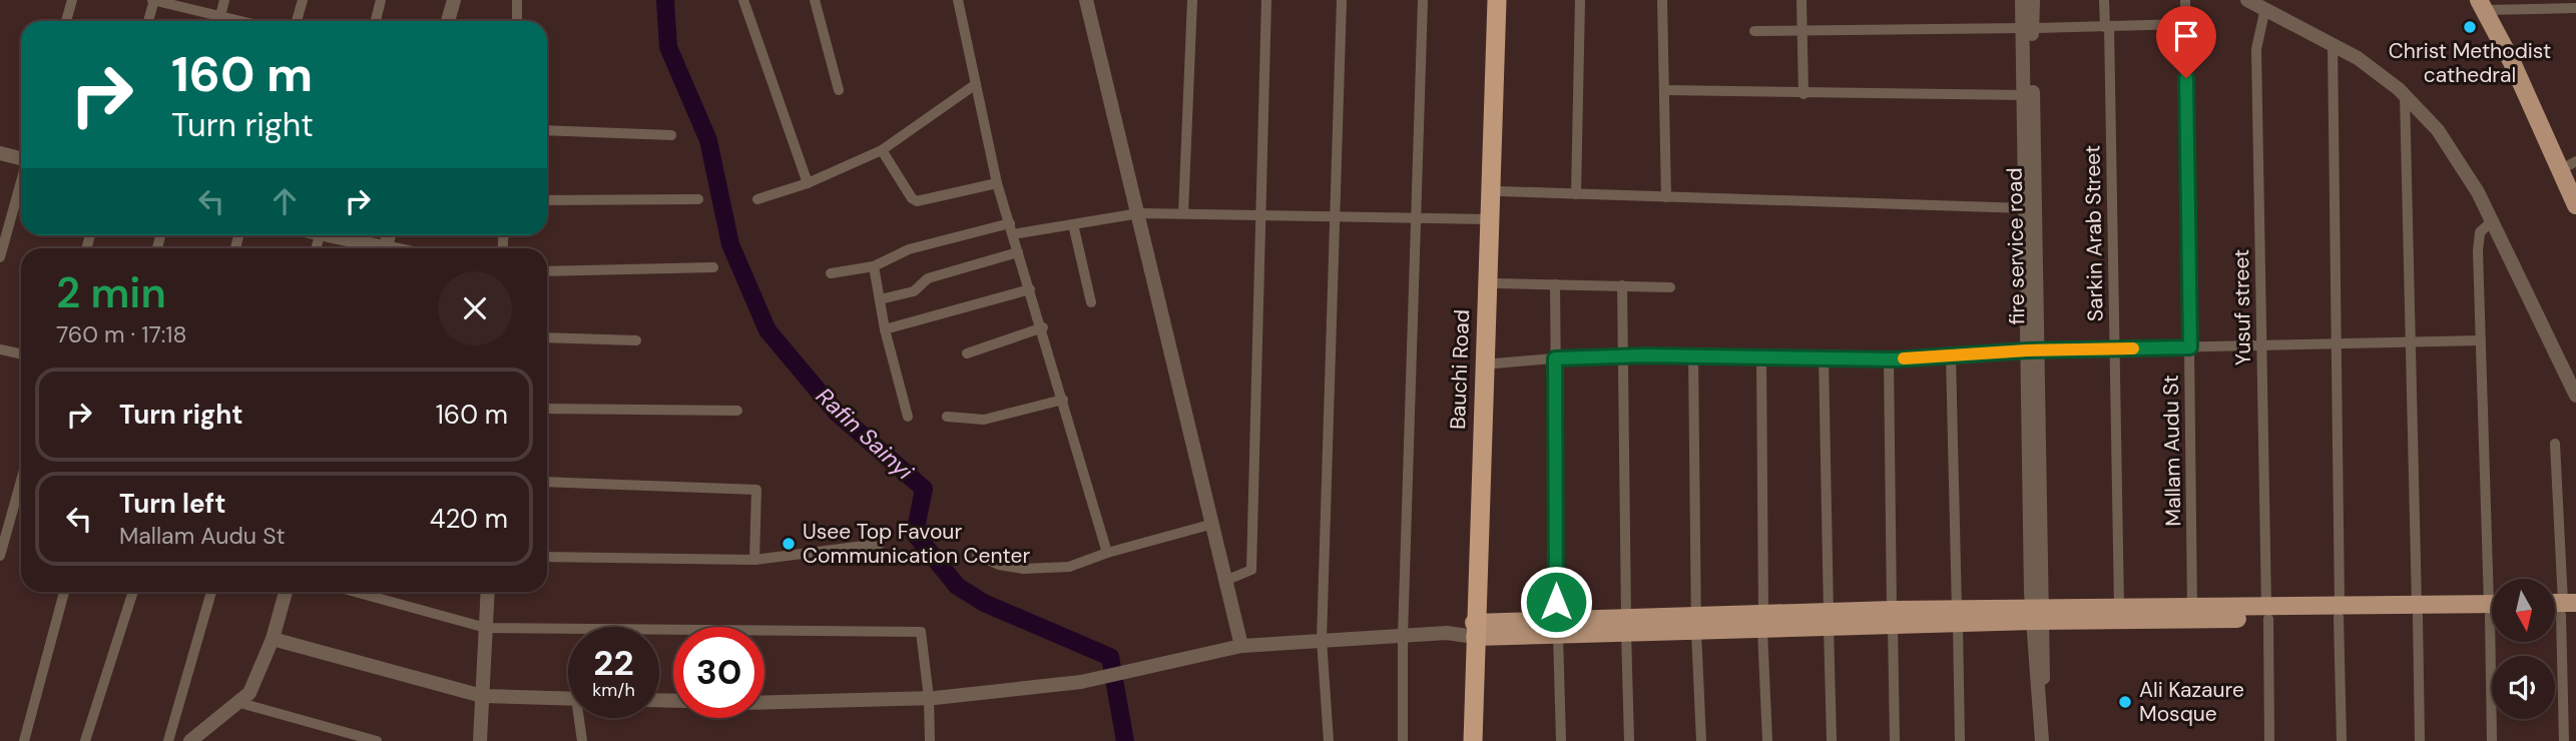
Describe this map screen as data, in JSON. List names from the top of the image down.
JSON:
{
  "streets": {
    "highway": ["Bauchi Road"],
    "street": [
      "Sarkin Arab Street",
      "fire service road",
      "Yusuf street",
      "Mallam Audu St"
    ]
  },
  "water": ["Rafin Sainyi"],
  "places": ["Christ Methodist cathedral", "Usee Top Favour Communication Center", "Ali Kazaure Mosque"],
  "north": "bottom",
  "page": {
    "turn": ["160 m", "Turn right"],
    "heading": ["2 min", "760 m · 17:18"],
    "list": [
      {
        "name": "Turn right",
        "value": "160 m"
      },
      {
        "name": "Turn left",
        "note": "Mallam Audu St",
        "value": "420 m"
      }
    ],
    "speed": "22 km/h",
    "limit": "30"
  }
}
